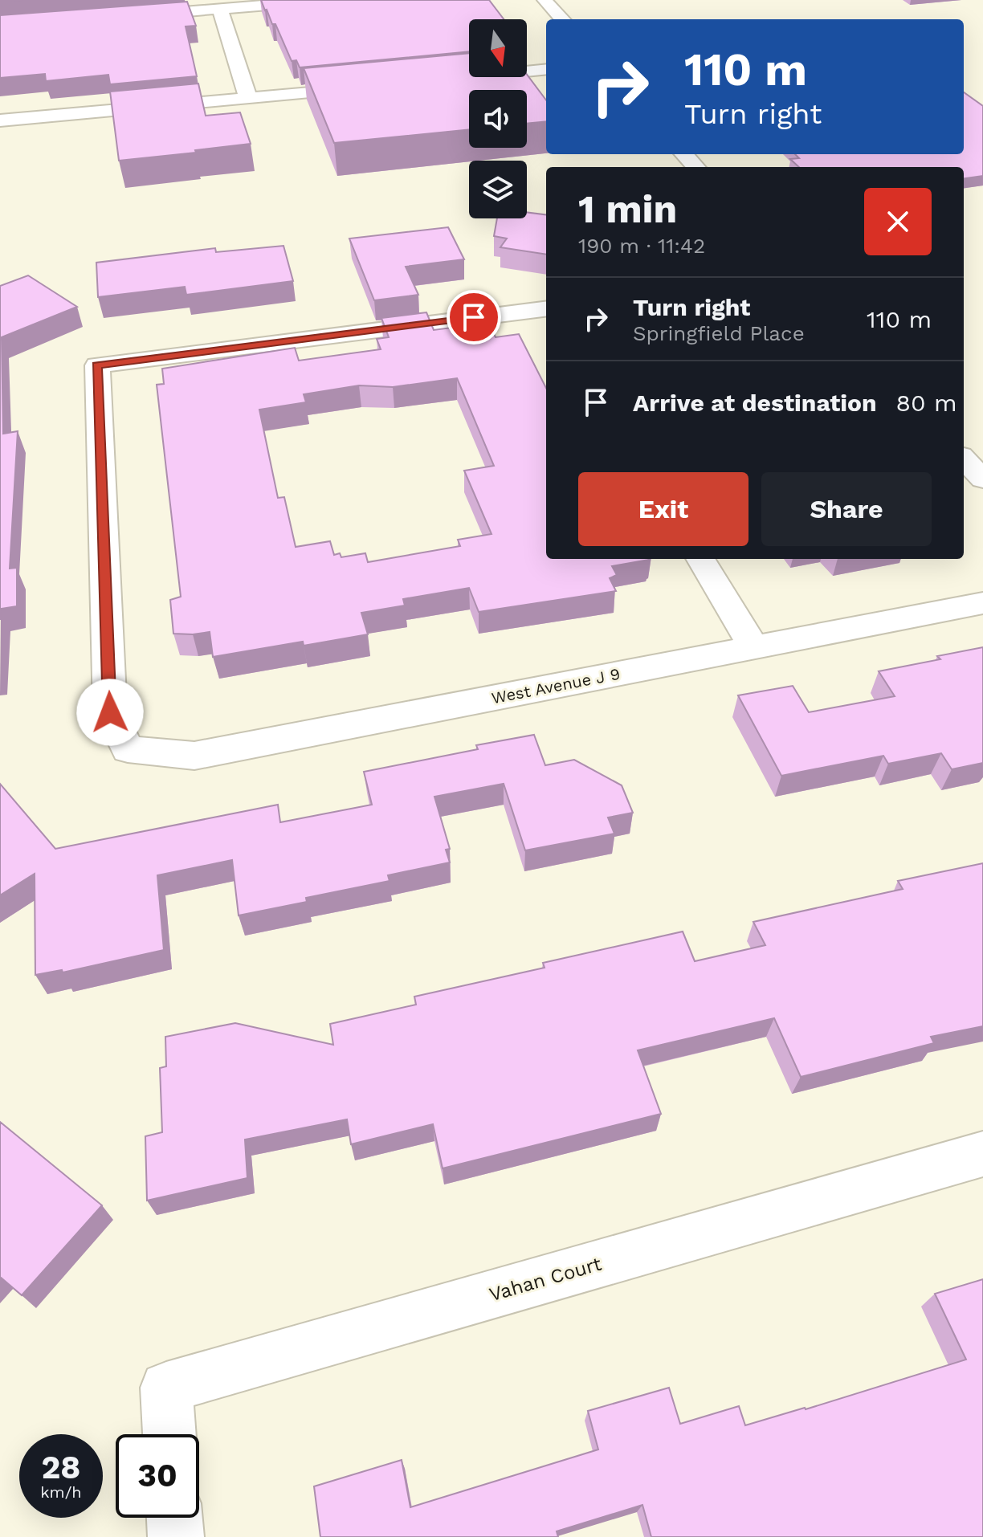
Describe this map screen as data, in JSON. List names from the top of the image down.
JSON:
{
  "streets": {
    "street": ["West Avenue J 9", "Vahan Court"]
  },
  "north": "bottom",
  "page": {
    "turn": ["110 m", "Turn right"],
    "heading": ["1 min", "190 m · 11:42"],
    "list": [
      {
        "name": "Turn right",
        "note": "Springfield Place",
        "value": "110 m"
      },
      {
        "name": "Arrive at destination",
        "value": "80 m"
      }
    ],
    "buttons": ["Exit", "Share"],
    "speed": "28 km/h",
    "limit": "30"
  }
}
